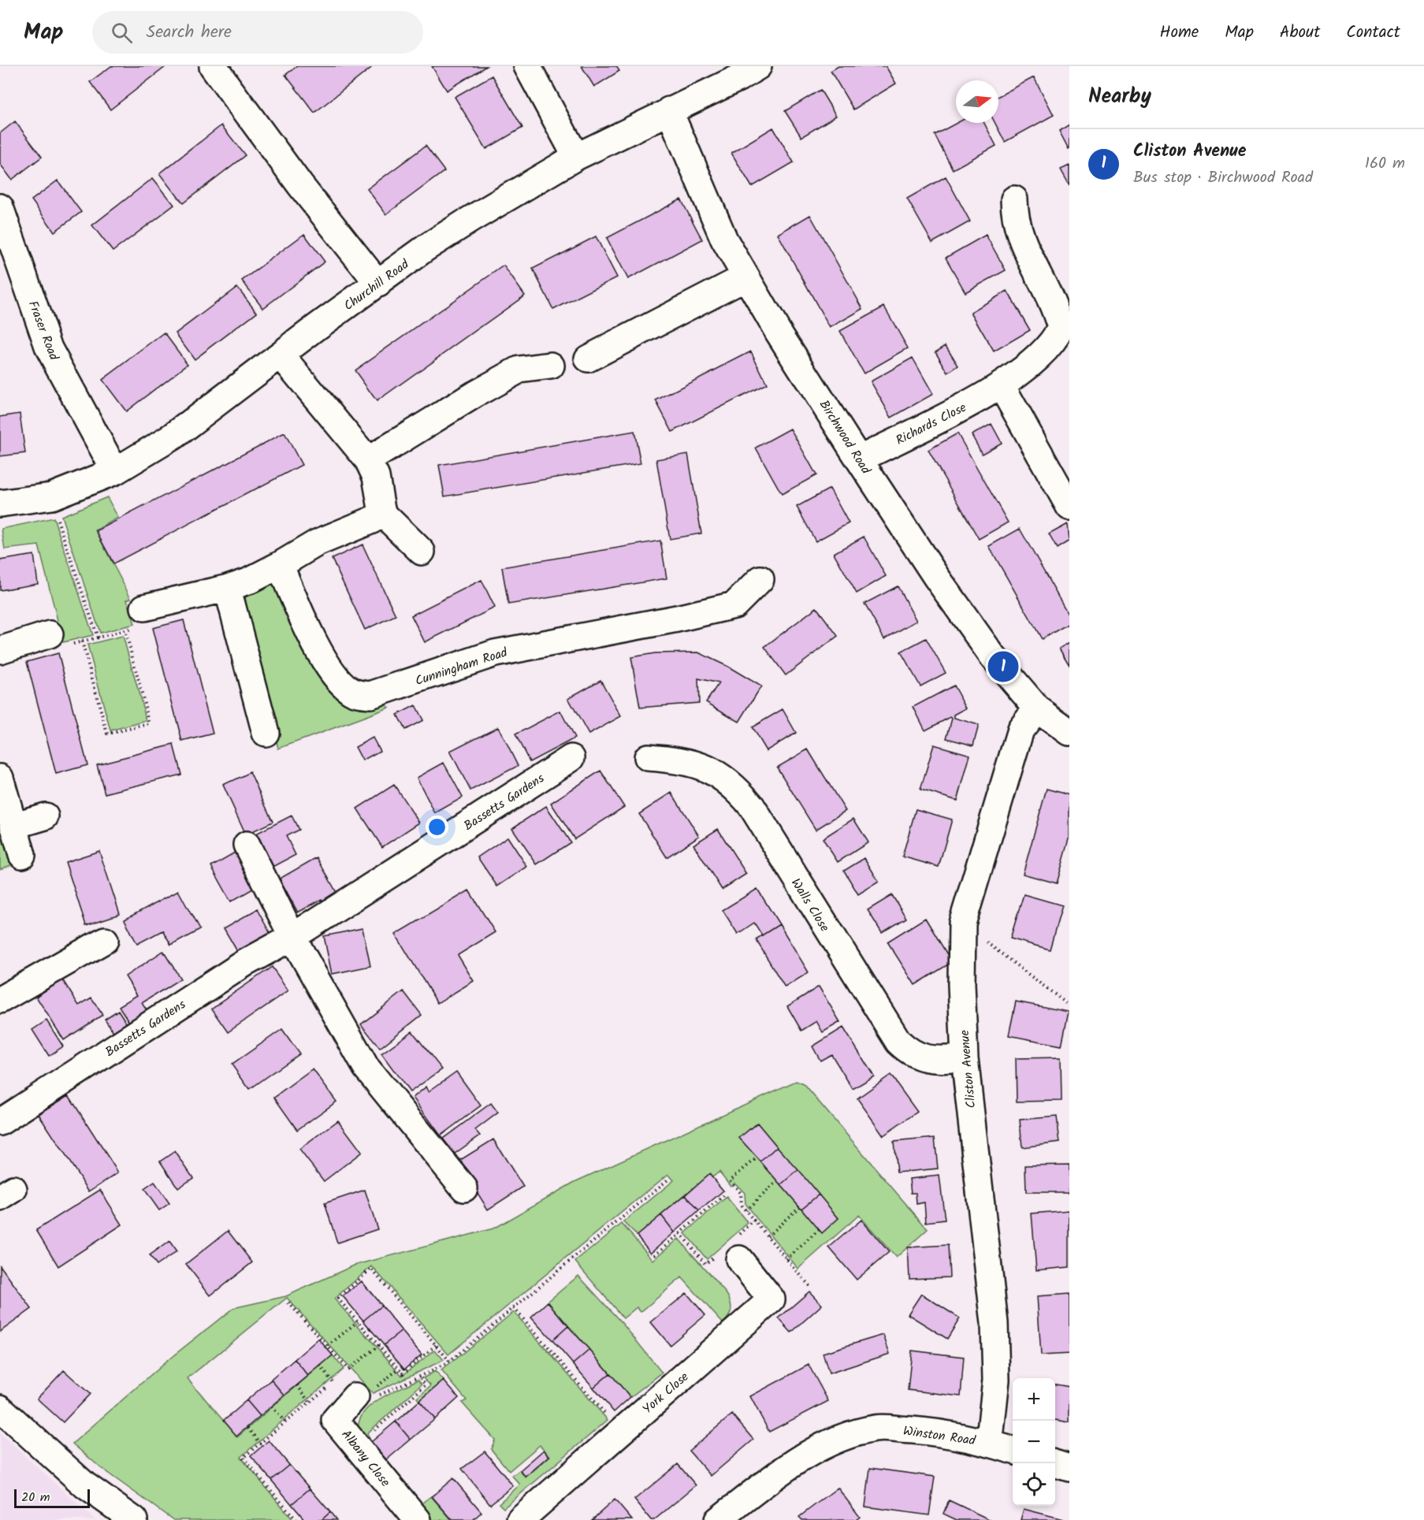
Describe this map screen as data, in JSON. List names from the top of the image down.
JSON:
{
  "streets": {
    "street": [
      "Churchill Road",
      "Fraser Road",
      "Richards Close",
      "Birchwood Road",
      "Cunningham Road",
      "Bassetts Gardens",
      "Walls Close",
      "Cliston Avenue",
      "York Close",
      "Winston Road",
      "Albany Close"
    ]
  },
  "crossings": [
    ["Churchill Road", "Fraser Road"],
    ["Churchill Road", "Birchwood Road"],
    ["Richards Close", "Birchwood Road"],
    ["Birchwood Road", "Cliston Avenue"],
    ["Walls Close", "Cliston Avenue"],
    ["Cliston Avenue", "Winston Road"]
  ],
  "scale_bar": "20 m",
  "north": "right",
  "page": {
    "header": "Map",
    "search": "Search here",
    "nav": [
      "Home",
      "Map",
      "About",
      "Contact"
    ],
    "heading": "Nearby",
    "list": [
      {
        "mark": "1",
        "name": "Cliston Avenue",
        "note": "Bus stop · Birchwood Road",
        "value": "160 m"
      }
    ],
    "pins": "1",
    "map_buttons": ["+", "−"],
    "scale": "20 m"
  }
}
